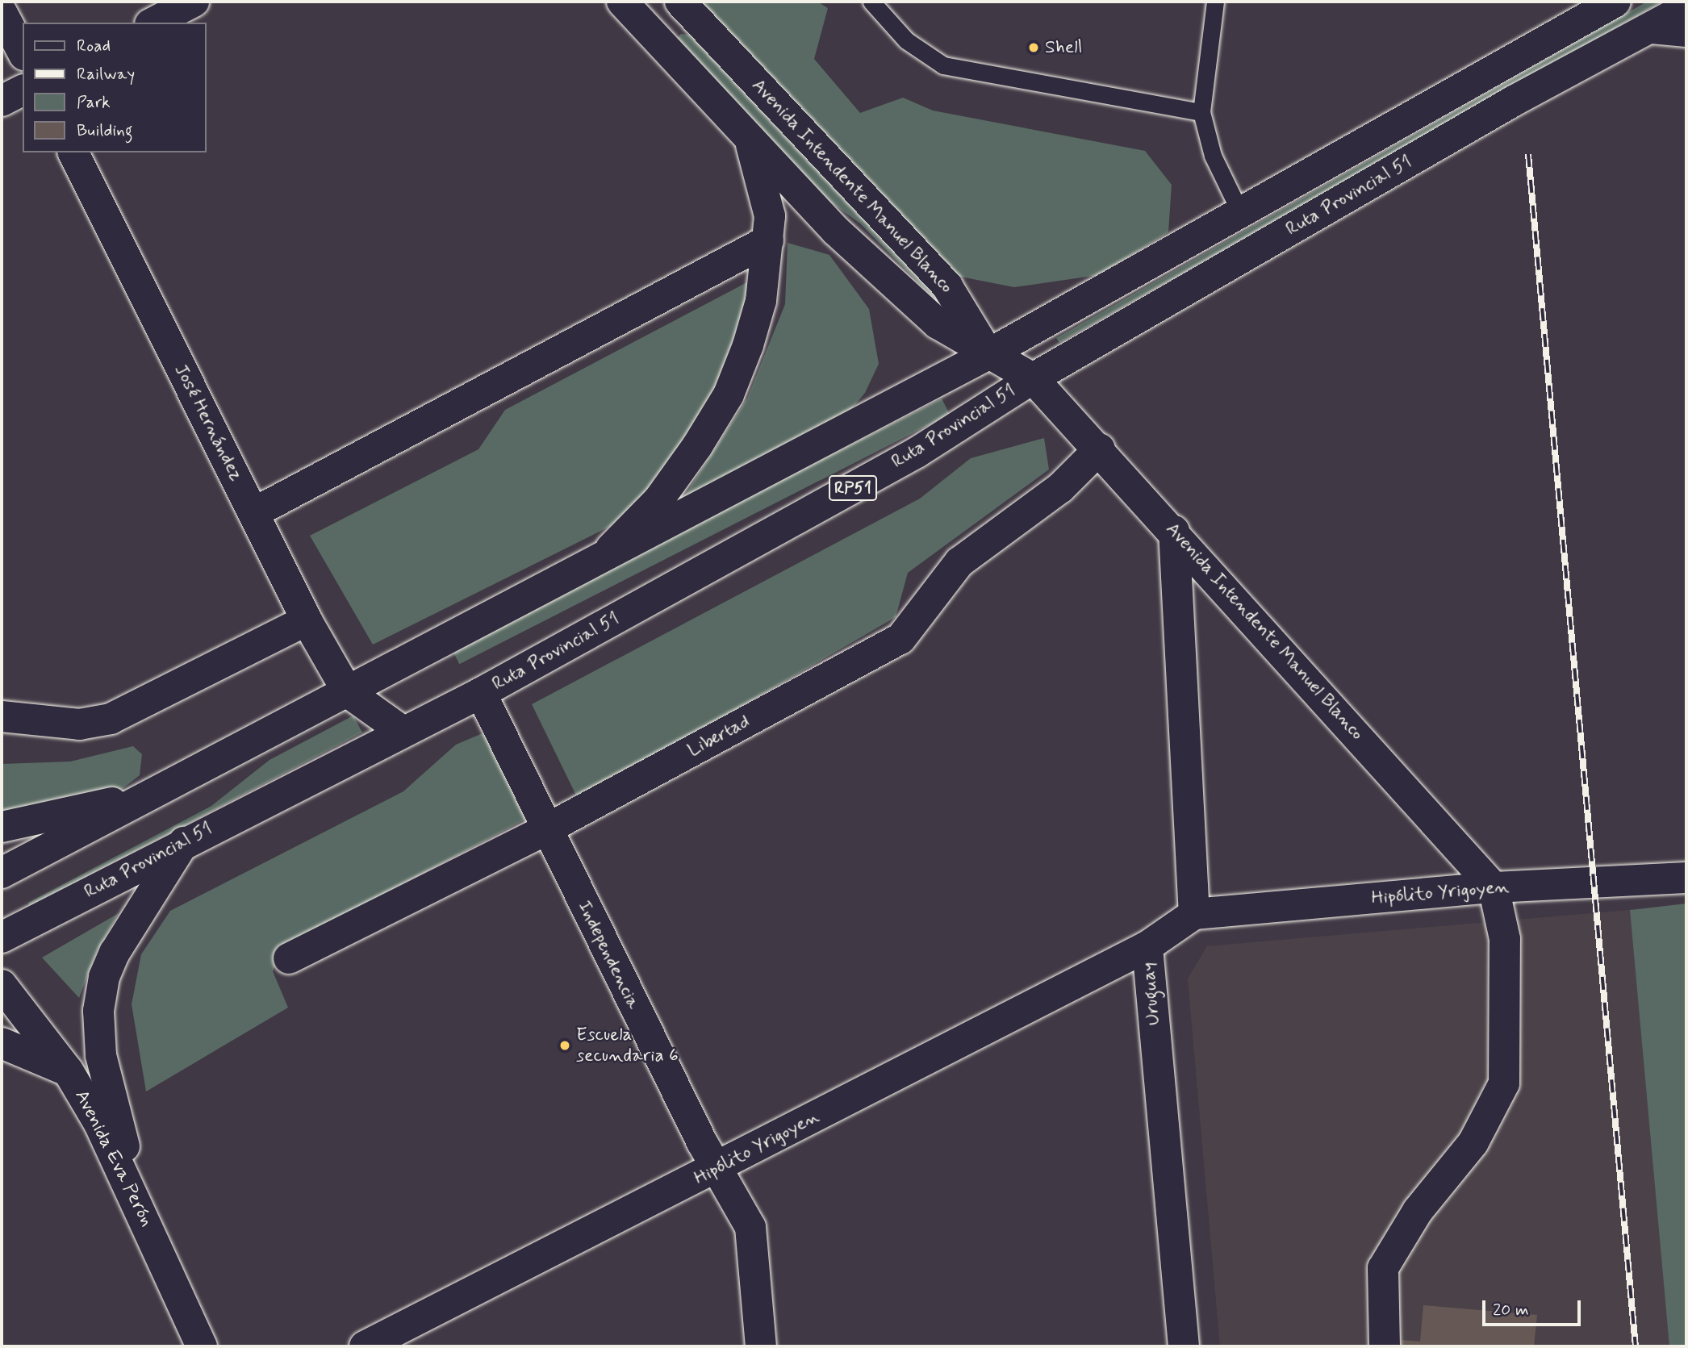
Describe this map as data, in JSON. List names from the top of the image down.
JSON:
{
  "streets": {
    "street": [
      "Avenida Intendente Manuel Blanco",
      "Ruta Provincial 51",
      "José Hernández",
      "RP51",
      "Libertad",
      "Hipólito Yrigoyen",
      "Independencia",
      "Uruguay",
      "Avenida Eva Perón"
    ]
  },
  "crossings": [
    ["Avenida Intendente Manuel Blanco", "Ruta Provincial 51"],
    ["Avenida Intendente Manuel Blanco", "Libertad"],
    ["Avenida Intendente Manuel Blanco", "Hipólito Yrigoyen"],
    ["Ruta Provincial 51", "José Hernández"],
    ["Ruta Provincial 51", "Independencia"],
    ["Libertad", "Independencia"],
    ["Hipólito Yrigoyen", "Independencia"],
    ["Hipólito Yrigoyen", "Uruguay"]
  ],
  "places": ["Shell", "Escuela secundaria 6"],
  "legend": [
    "Road",
    "Railway",
    "Park",
    "Building"
  ],
  "scale_bar": "20 m"
}
